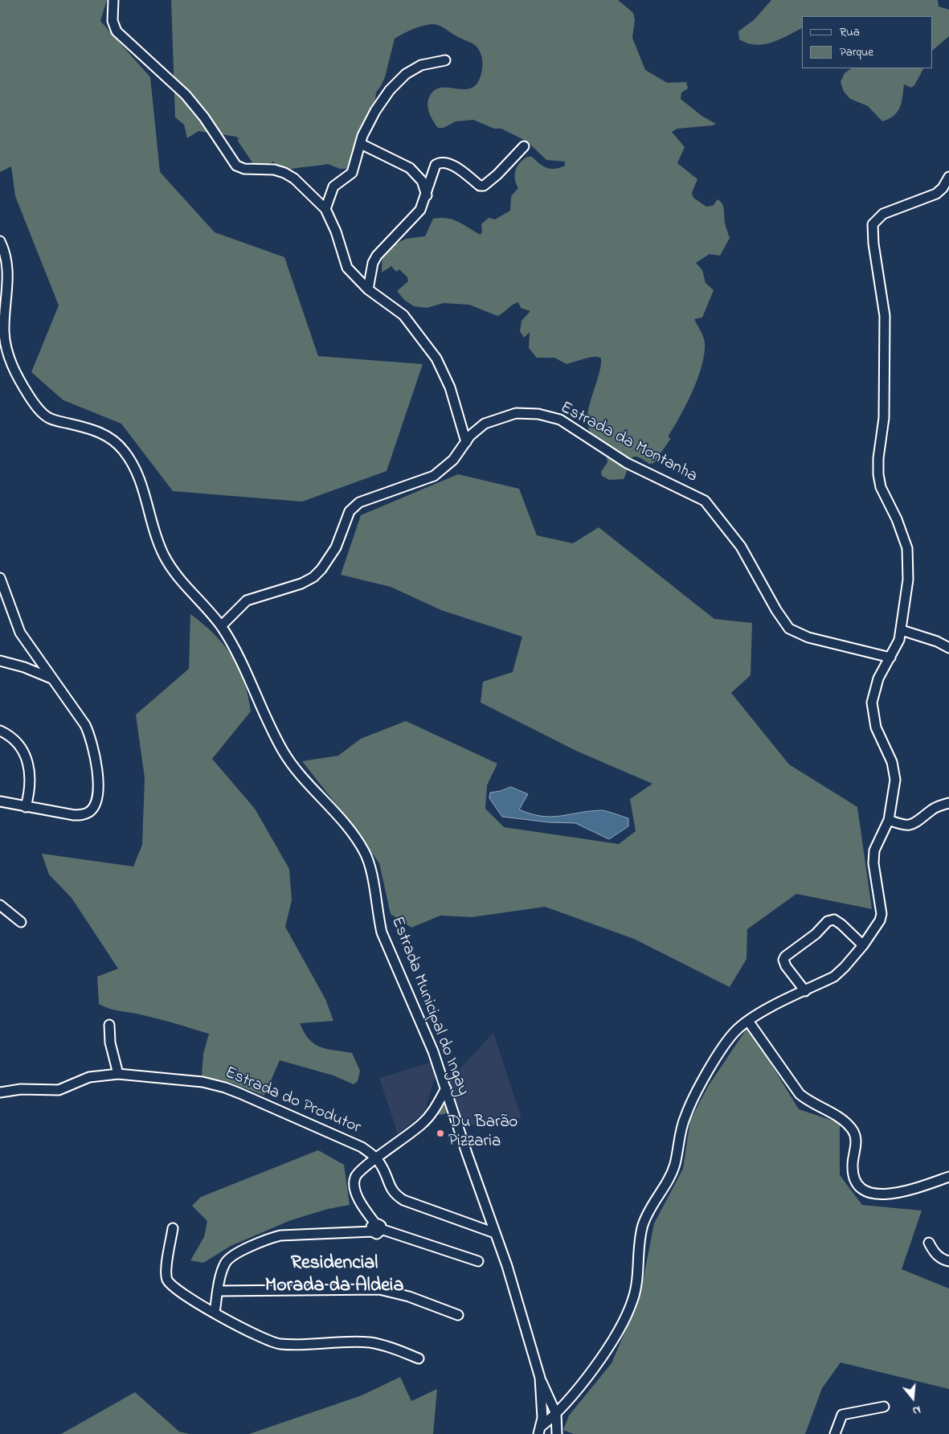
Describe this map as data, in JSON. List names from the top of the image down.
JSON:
{
  "streets": {
    "street": ["Estrada da Montanha", "Estrada Municipal do Ingay", "Estrada do Produtor"]
  },
  "crossings": [
    ["Estrada da Montanha", "Estrada Municipal do Ingay"],
    ["Estrada Municipal do Ingay", "Estrada do Produtor"]
  ],
  "districts": ["Residencial Morada da Aldeia"],
  "places": ["Du Barão Pizzaria"],
  "legend": ["Rua", "Parque"],
  "north": "bottom"
}
